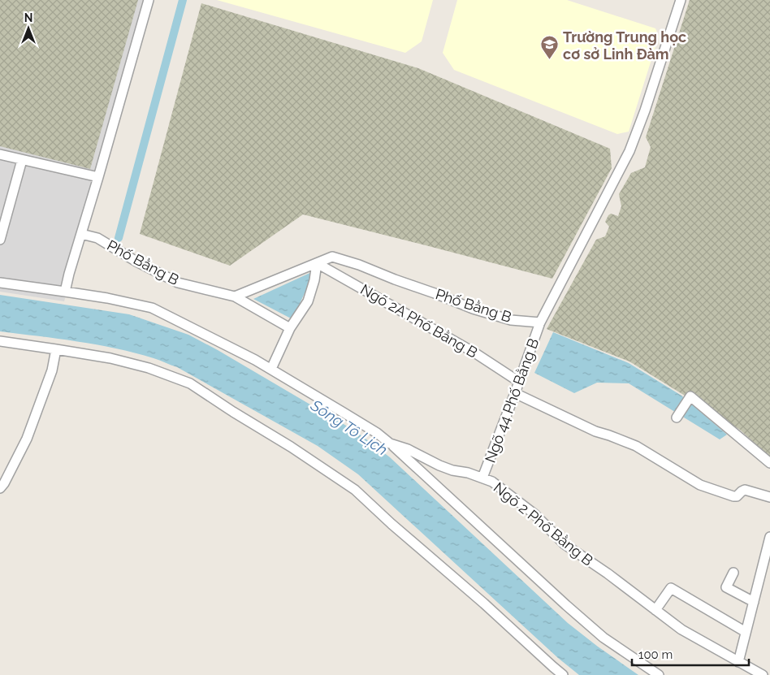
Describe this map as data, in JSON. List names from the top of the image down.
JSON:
{
  "streets": {
    "street": [
      "Phố Bằng B",
      "Ngõ 2A Phố Bằng B",
      "Ngõ 44 Phố Bằng B",
      "Ngõ 2 Phố Bằng B"
    ]
  },
  "crossings": [
    ["Phố Bằng B", "Ngõ 2A Phố Bằng B"],
    ["Phố Bằng B", "Ngõ 44 Phố Bằng B"],
    ["Ngõ 2A Phố Bằng B", "Ngõ 44 Phố Bằng B"],
    ["Ngõ 44 Phố Bằng B", "Ngõ 2 Phố Bằng B"]
  ],
  "water": ["Sông Tô Lịch"],
  "places": {
    "school or university": ["Trường Trung học cơ sở Linh Đàm"]
  },
  "scale_bar": "100 m",
  "north": "top"
}
